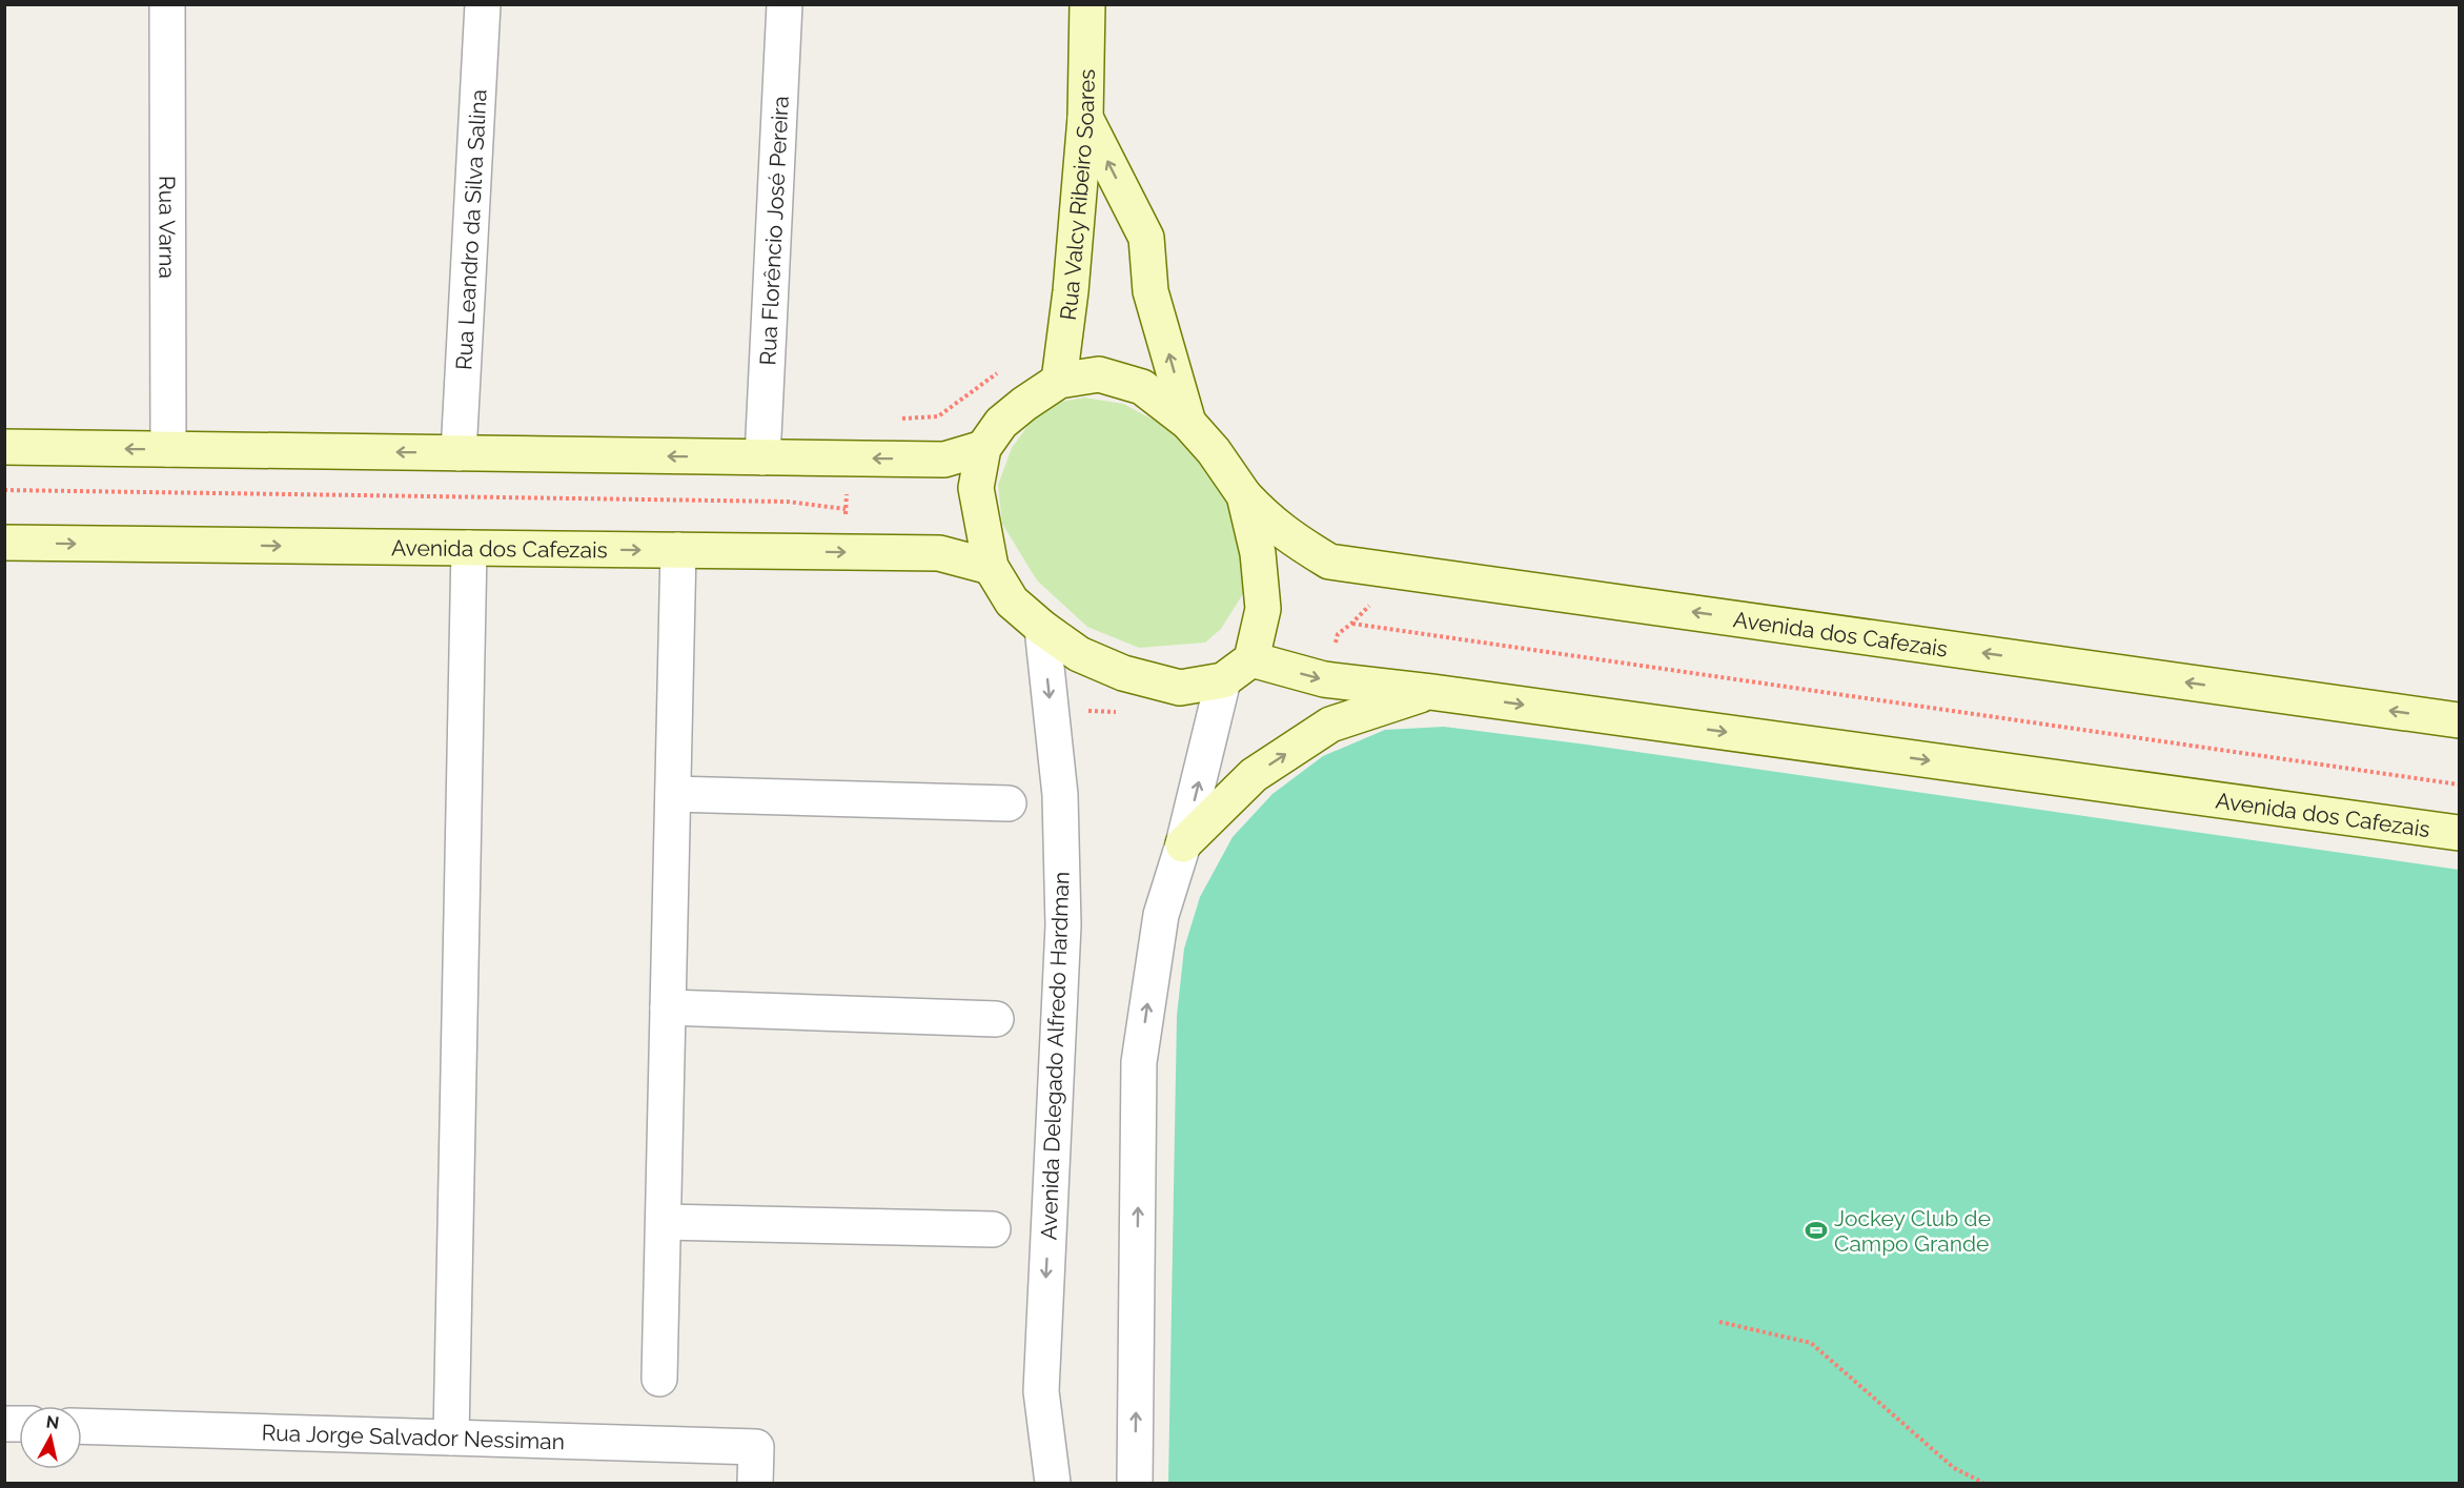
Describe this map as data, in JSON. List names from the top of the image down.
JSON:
{
  "streets": {
    "main road": ["Rua Valcy Ribeiro Soares", "Avenida dos Cafezais"],
    "street": [
      "Rua Varna",
      "Rua Leandro da Silva Salina",
      "Rua Florêncio José Pereira",
      "Avenida Delegado Alfredo Hardman",
      "Rua Jorge Salvador Nessiman"
    ]
  },
  "places": {
    "sports": ["Jockey Club de Campo Grande"]
  },
  "north": "top"
}
